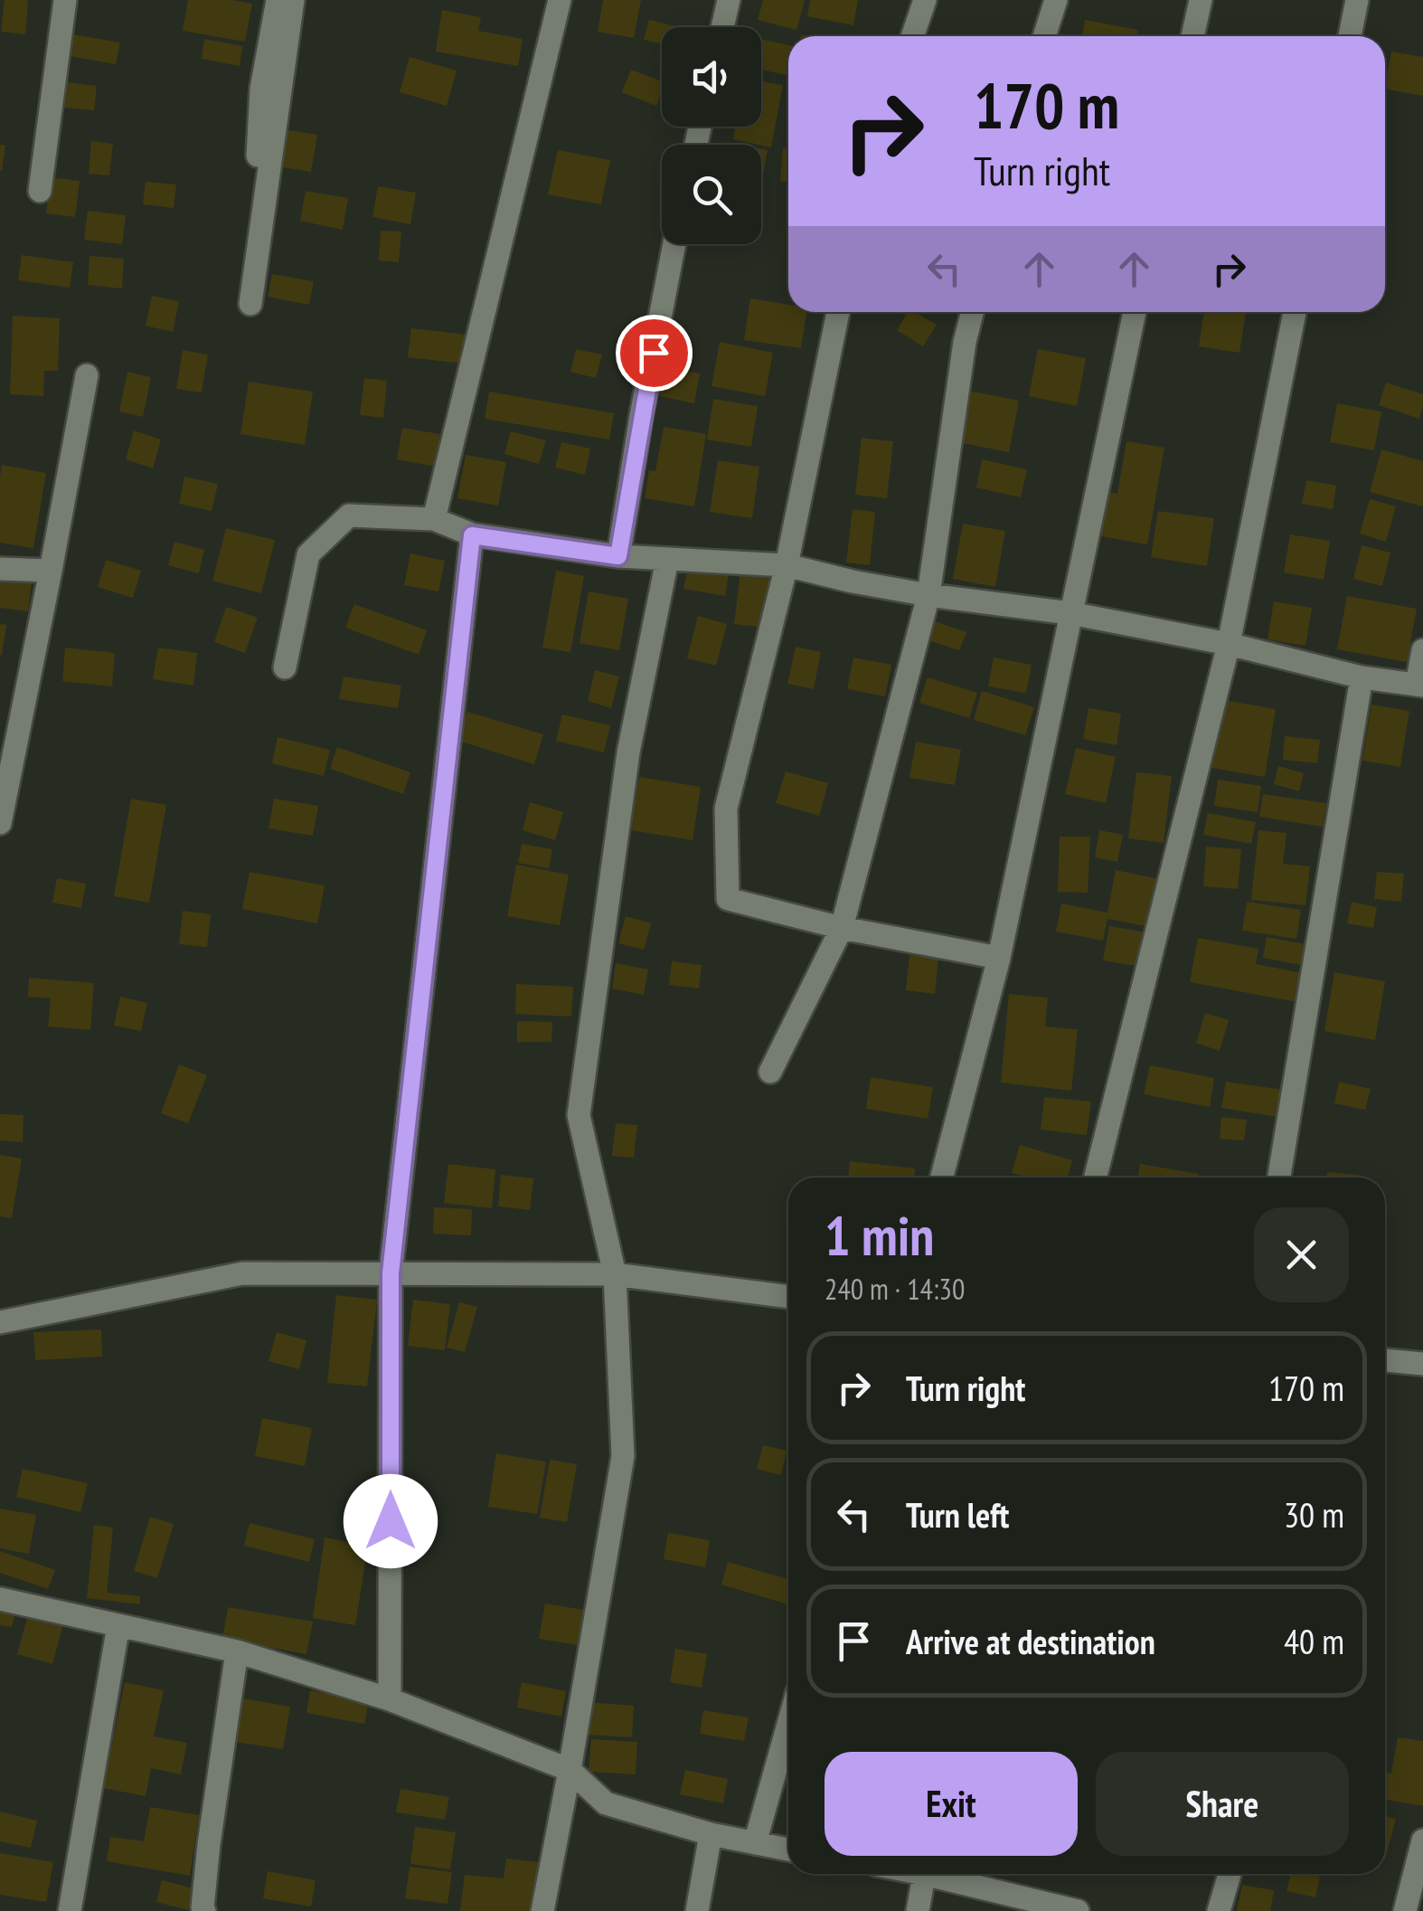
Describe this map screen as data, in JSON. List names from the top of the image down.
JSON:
{
  "page": {
    "turn": ["170 m", "Turn right"],
    "heading": ["1 min", "240 m · 14:30"],
    "list": [
      {
        "name": "Turn right",
        "value": "170 m"
      },
      {
        "name": "Turn left",
        "value": "30 m"
      },
      {
        "name": "Arrive at destination",
        "value": "40 m"
      }
    ],
    "buttons": ["Exit", "Share"]
  }
}
